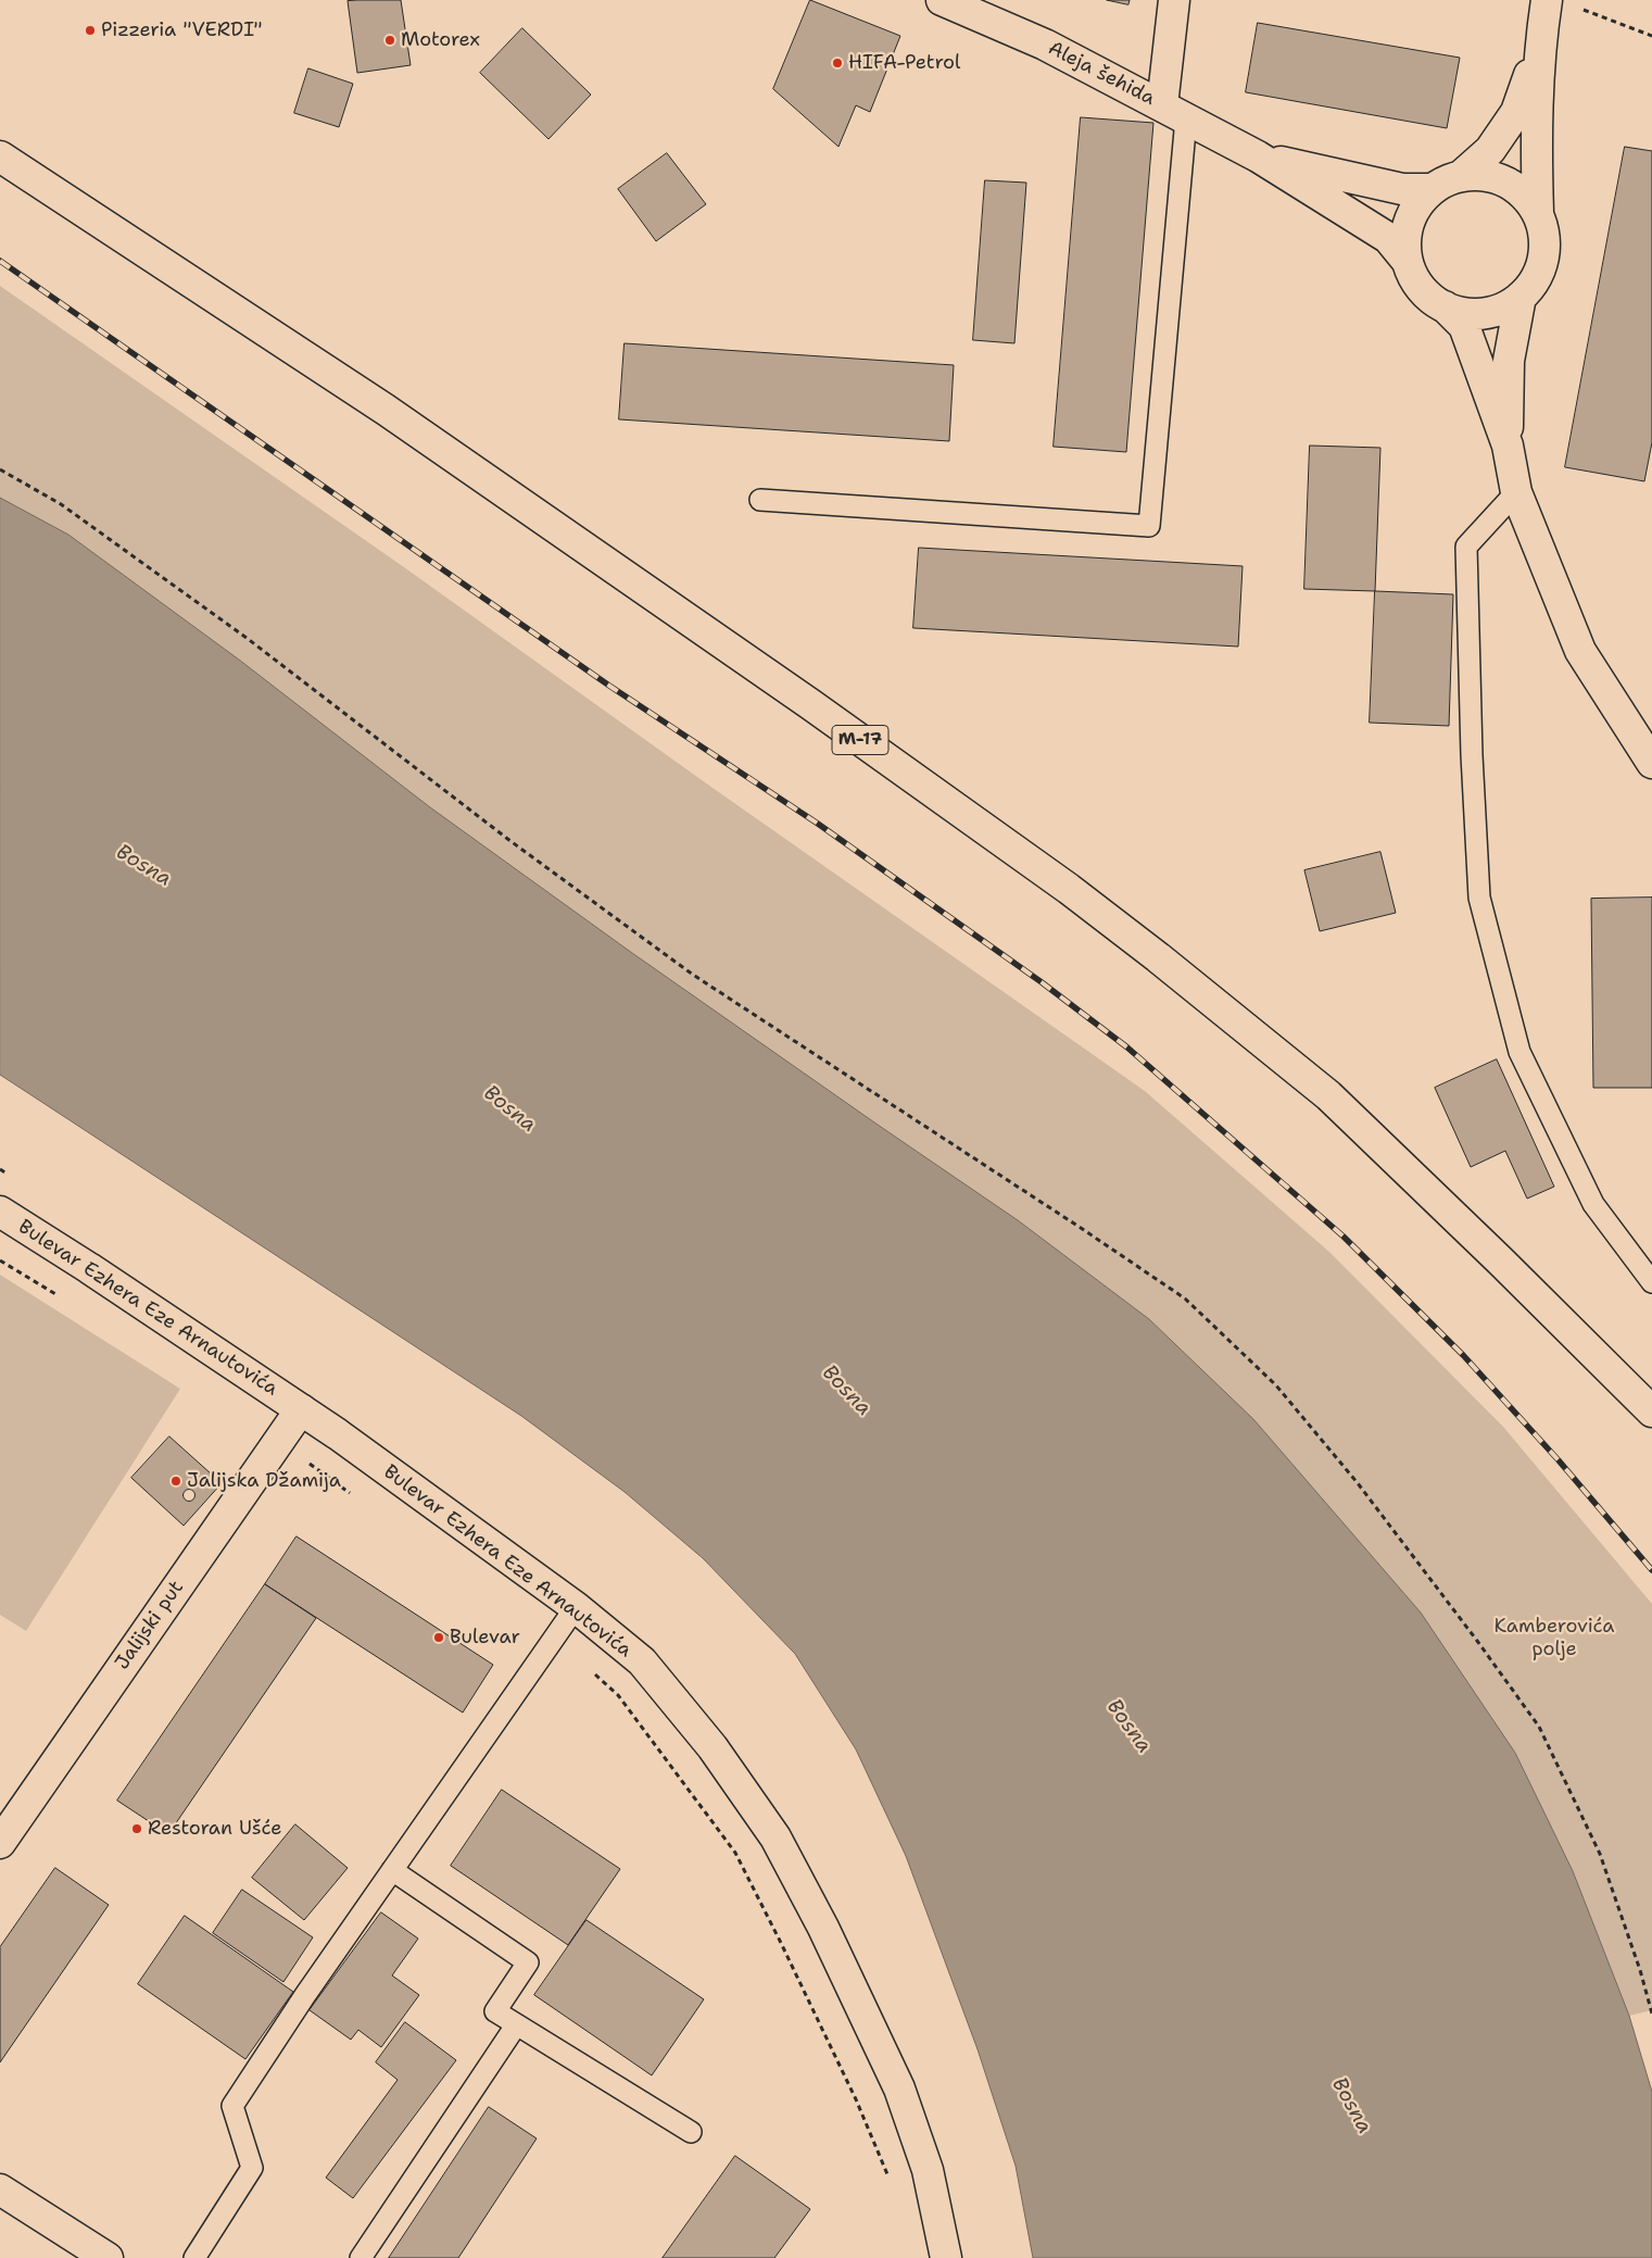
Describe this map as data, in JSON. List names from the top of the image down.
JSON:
{
  "streets": {
    "main road": [
      "Aleja šehida",
      "M-17",
      "Bulevar Ezhera Eze Arnautovića",
      "Jalijski put"
    ]
  },
  "crossings": [
    ["Bulevar Ezhera Eze Arnautovića", "Jalijski put"]
  ],
  "water": ["Bosna"],
  "parks": ["Kamberovića polje"],
  "places": [
    "Pizzeria \"VERDI\"",
    "Motorex",
    "HIFA-Petrol",
    "Jalijska Džamija",
    "Bulevar",
    "Restoran Ušće"
  ]
}
